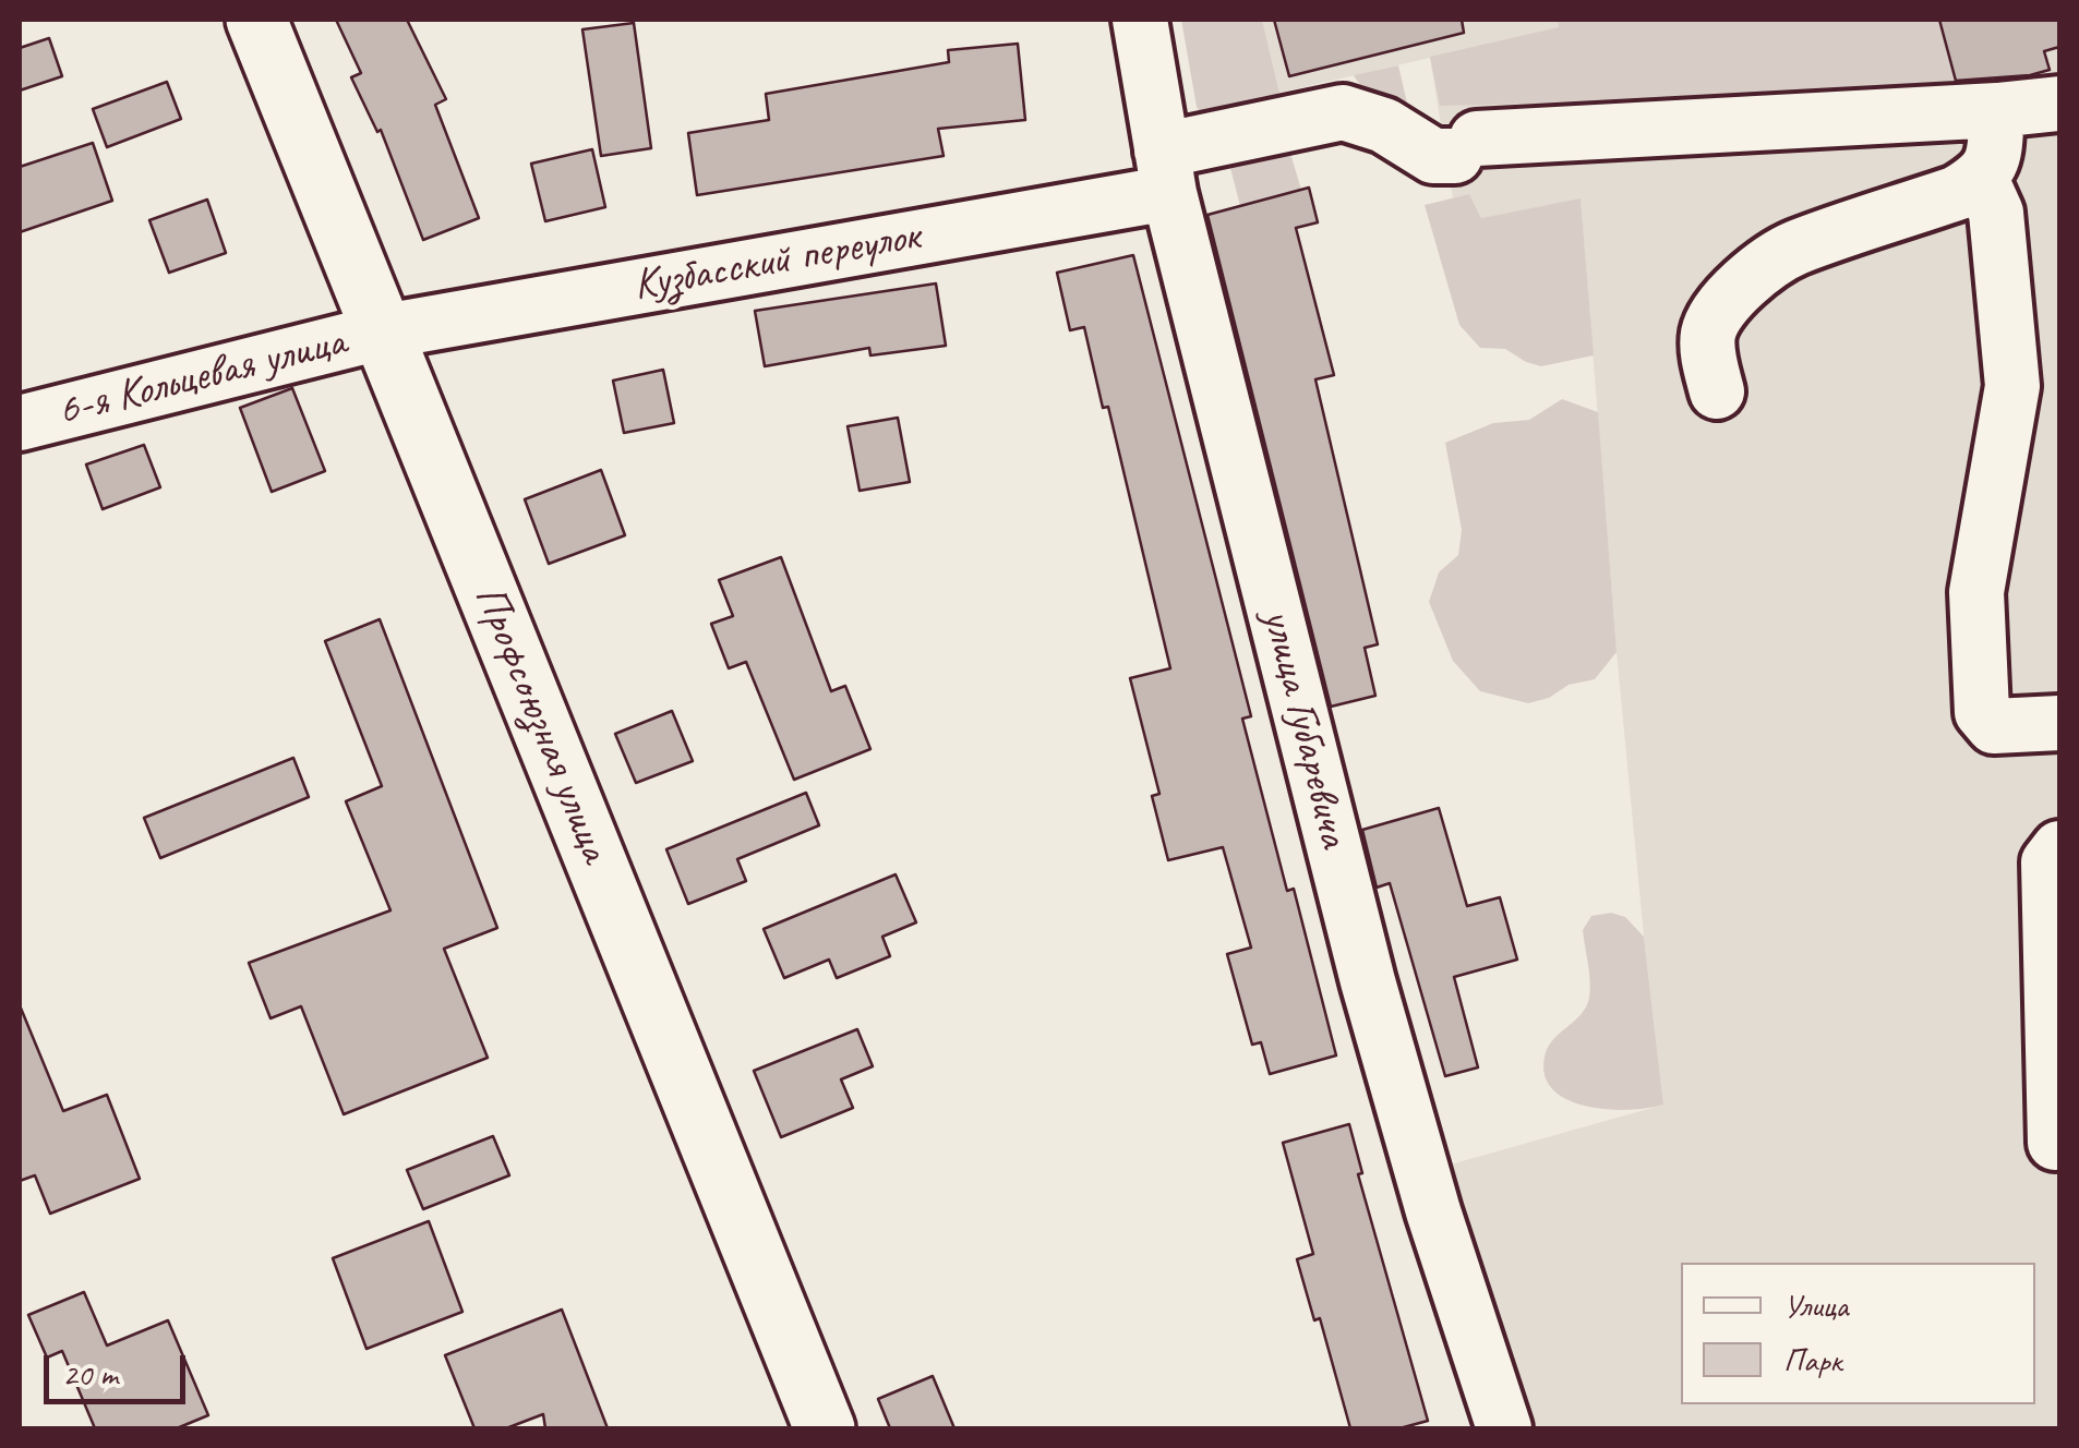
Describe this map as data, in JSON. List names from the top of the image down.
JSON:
{
  "streets": {
    "main road": ["Профсоюзная улица"],
    "street": ["Кузбасский переулок", "6-я Кольцевая улица", "улица Губаревича"]
  },
  "crossings": [
    ["Кузбасский переулок", "6-я Кольцевая улица"],
    ["Кузбасский переулок", "Профсоюзная улица"],
    ["Кузбасский переулок", "улица Губаревича"],
    ["6-я Кольцевая улица", "Профсоюзная улица"]
  ],
  "legend": ["Улица", "Парк"],
  "scale_bar": "20 m"
}
